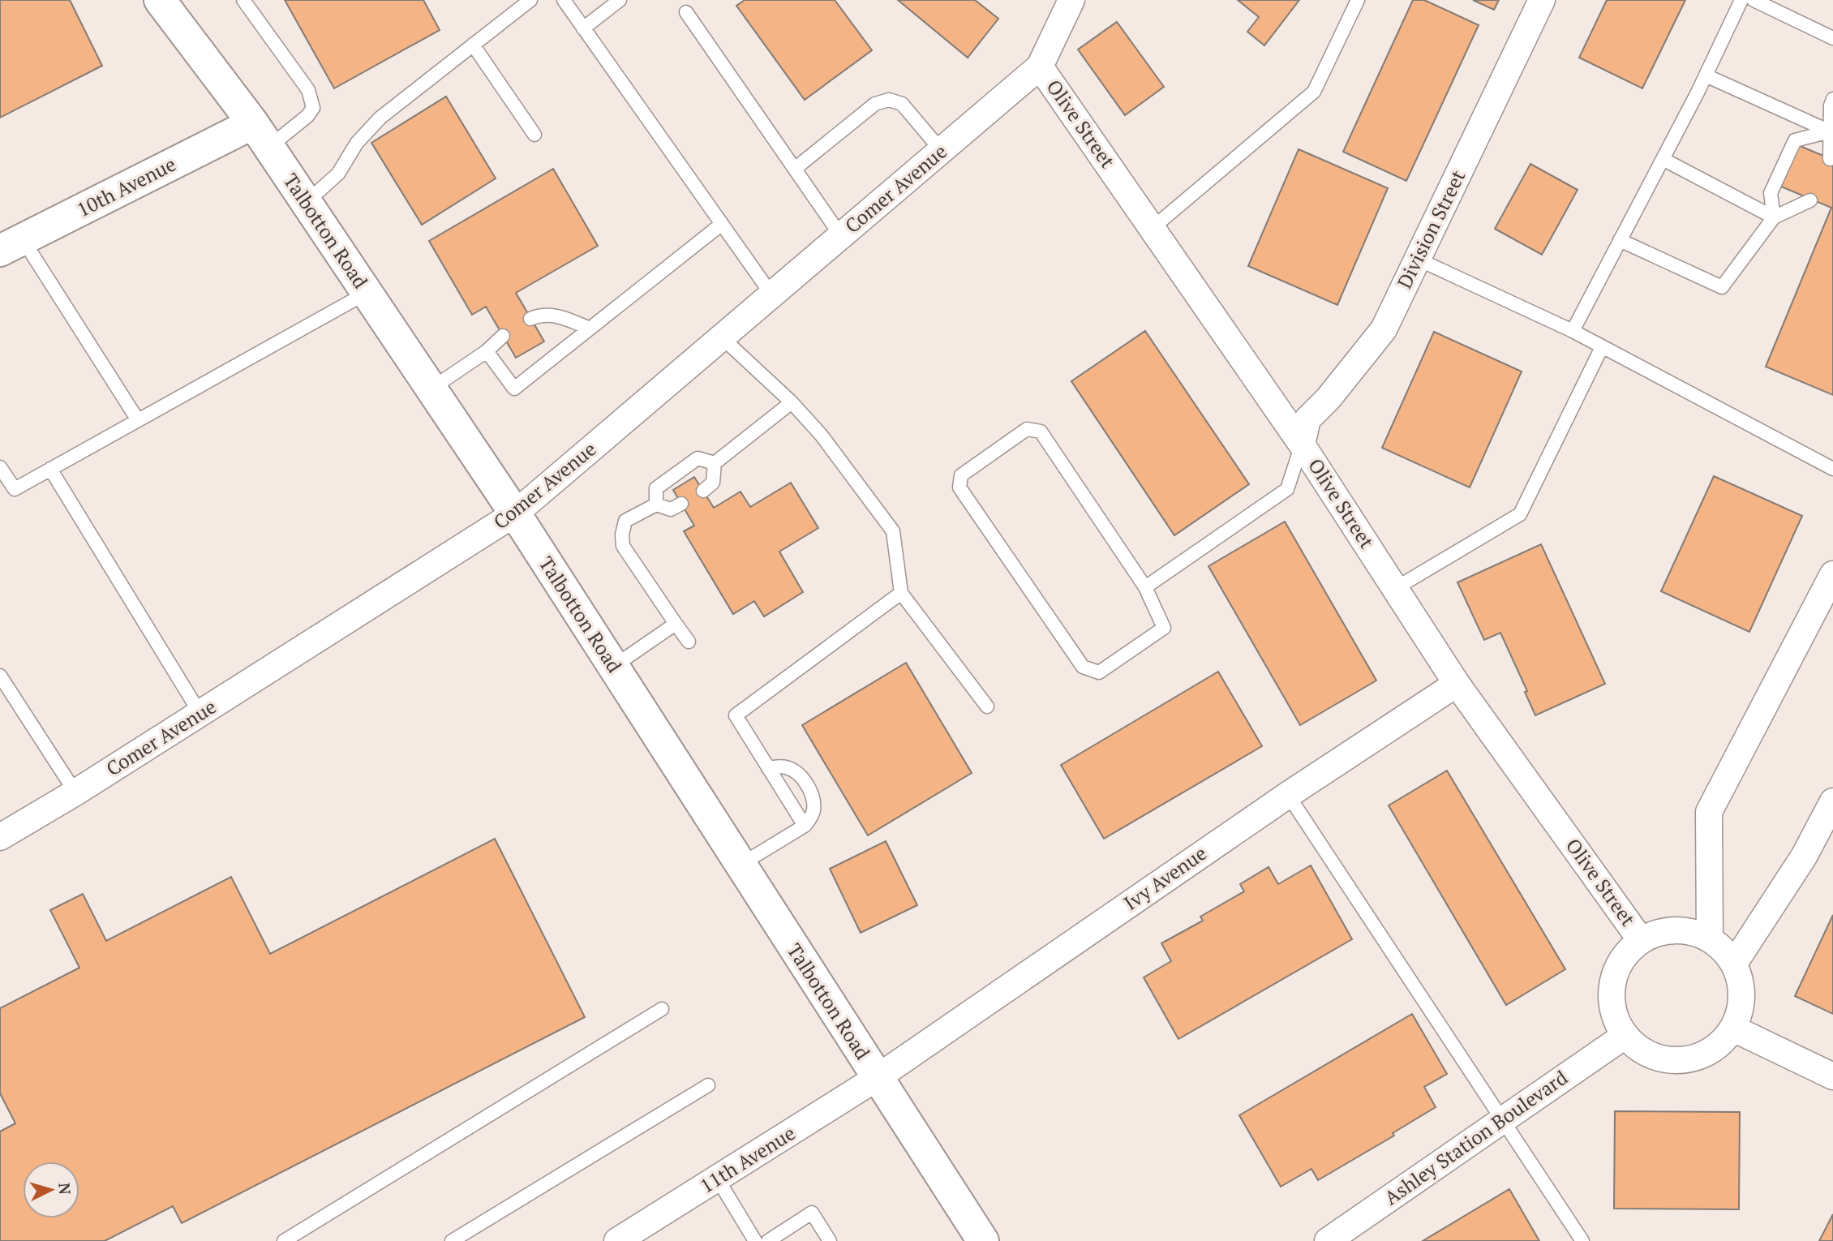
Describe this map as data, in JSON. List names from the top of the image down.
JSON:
{
  "streets": {
    "main road": ["10th Avenue", "Talbotton Road"],
    "street": [
      "Olive Street",
      "Comer Avenue",
      "Division Street",
      "Ivy Avenue",
      "Ashley Station Boulevard",
      "11th Avenue"
    ]
  },
  "crossings": [
    ["Olive Street", "Comer Avenue"],
    ["Olive Street", "Division Street"],
    ["Olive Street", "Ivy Avenue"],
    ["Olive Street", "Ashley Station Boulevard"],
    ["10th Avenue", "Talbotton Road"],
    ["Comer Avenue", "Talbotton Road"],
    ["Talbotton Road", "Ivy Avenue"],
    ["Talbotton Road", "11th Avenue"],
    ["Ivy Avenue", "11th Avenue"]
  ],
  "north": "right"
}
